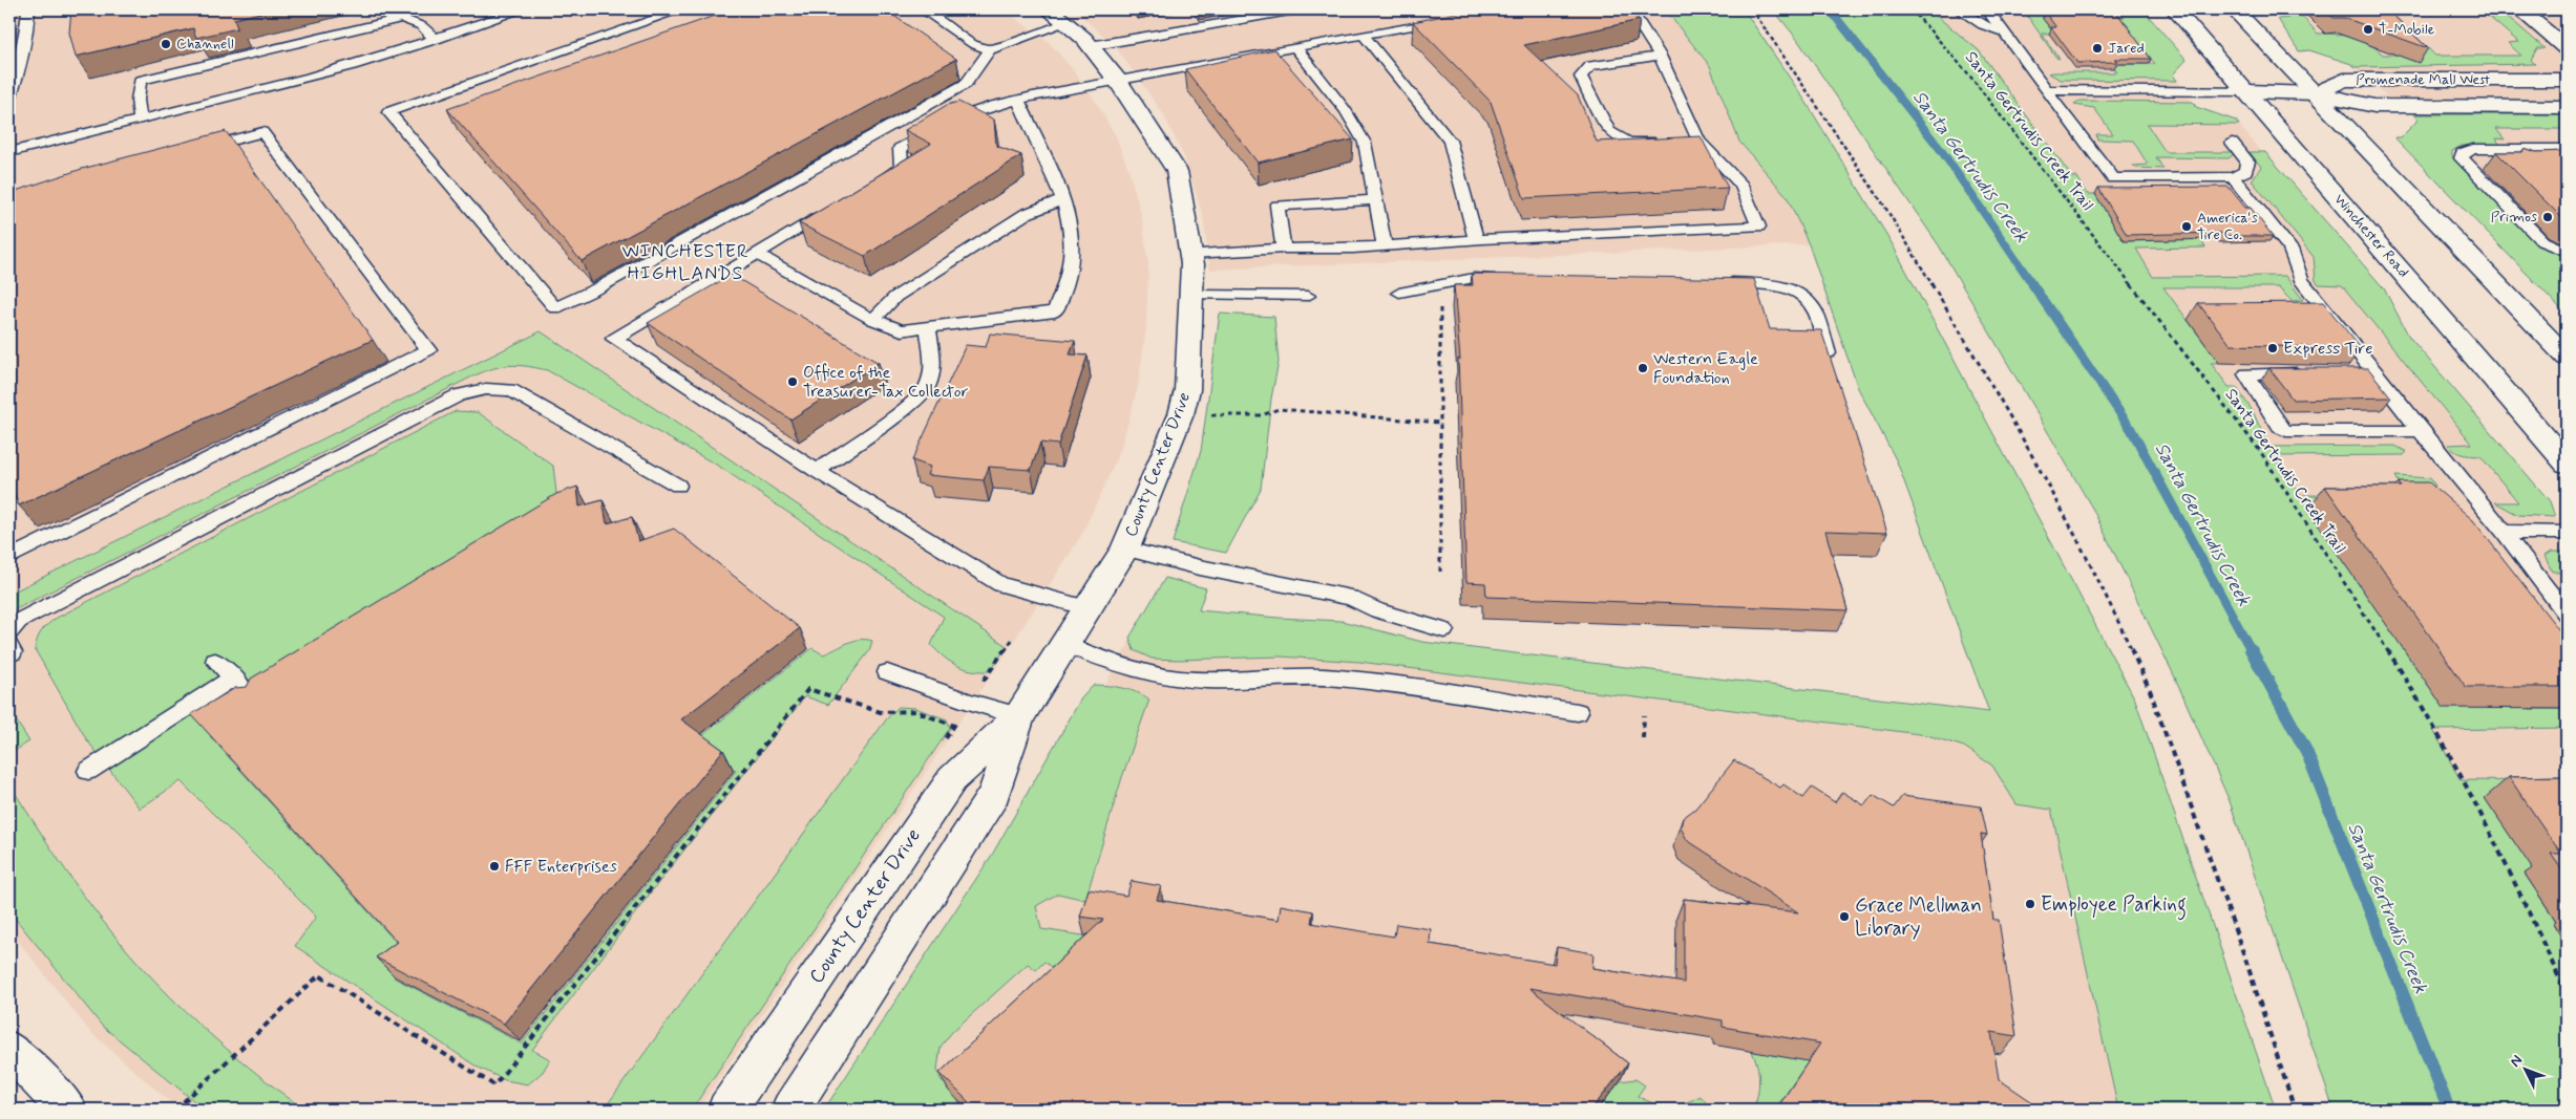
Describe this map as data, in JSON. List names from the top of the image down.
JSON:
{
  "streets": {
    "street": ["Promenade Mall West", "Winchester Road", "County Center Drive"],
    "path": ["Santa Gertrudis Creek Trail"]
  },
  "districts": ["WINCHESTER HIGHLANDS"],
  "water": ["Santa Gertrudis Creek"],
  "places": [
    "T-Mobile",
    "Channell",
    "Jared",
    "Primos",
    "America's Tire Co.",
    "Express Tire",
    "Western Eagle Foundation",
    "Office of the Treasurer-Tax Collector",
    "FFF Enterprises",
    "Employee Parking",
    "Grace Mellman Library"
  ],
  "north": "top left"
}
